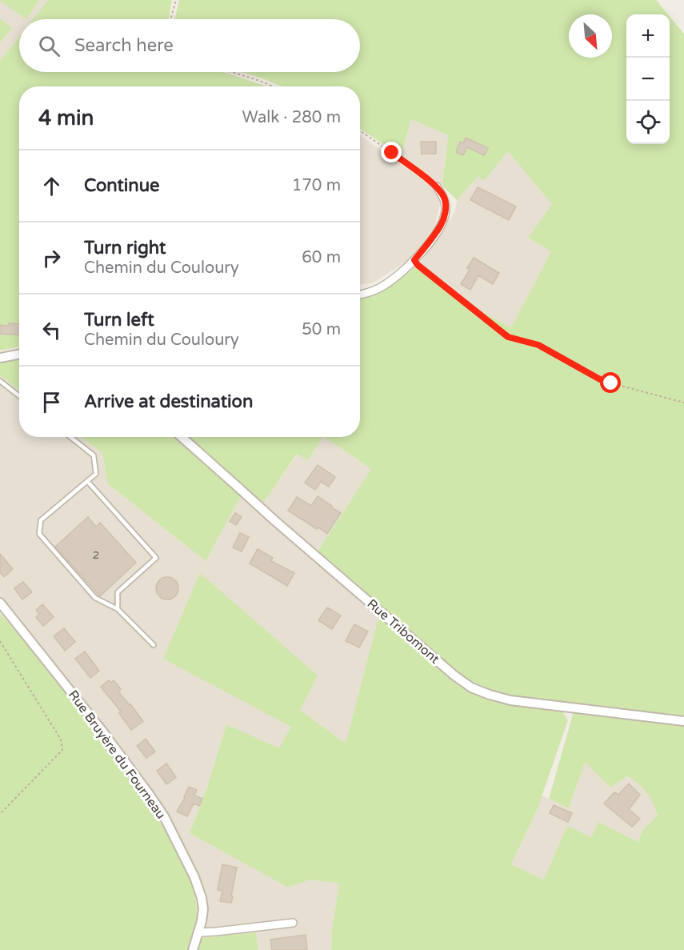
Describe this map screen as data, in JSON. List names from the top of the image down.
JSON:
{
  "streets": {
    "street": ["Rue Tribomont", "Rue Bruyère du Fourneau"]
  },
  "house_numbers": ["2"],
  "north": "bottom right",
  "page": {
    "map_buttons": ["+", "−"],
    "search": "Search here",
    "heading": ["4 min", "Walk · 280 m"],
    "list": [
      ["Continue", "170 m"],
      ["Turn right", "Chemin du Couloury", "60 m"],
      ["Turn left", "Chemin du Couloury", "50 m"],
      "Arrive at destination"
    ]
  }
}
